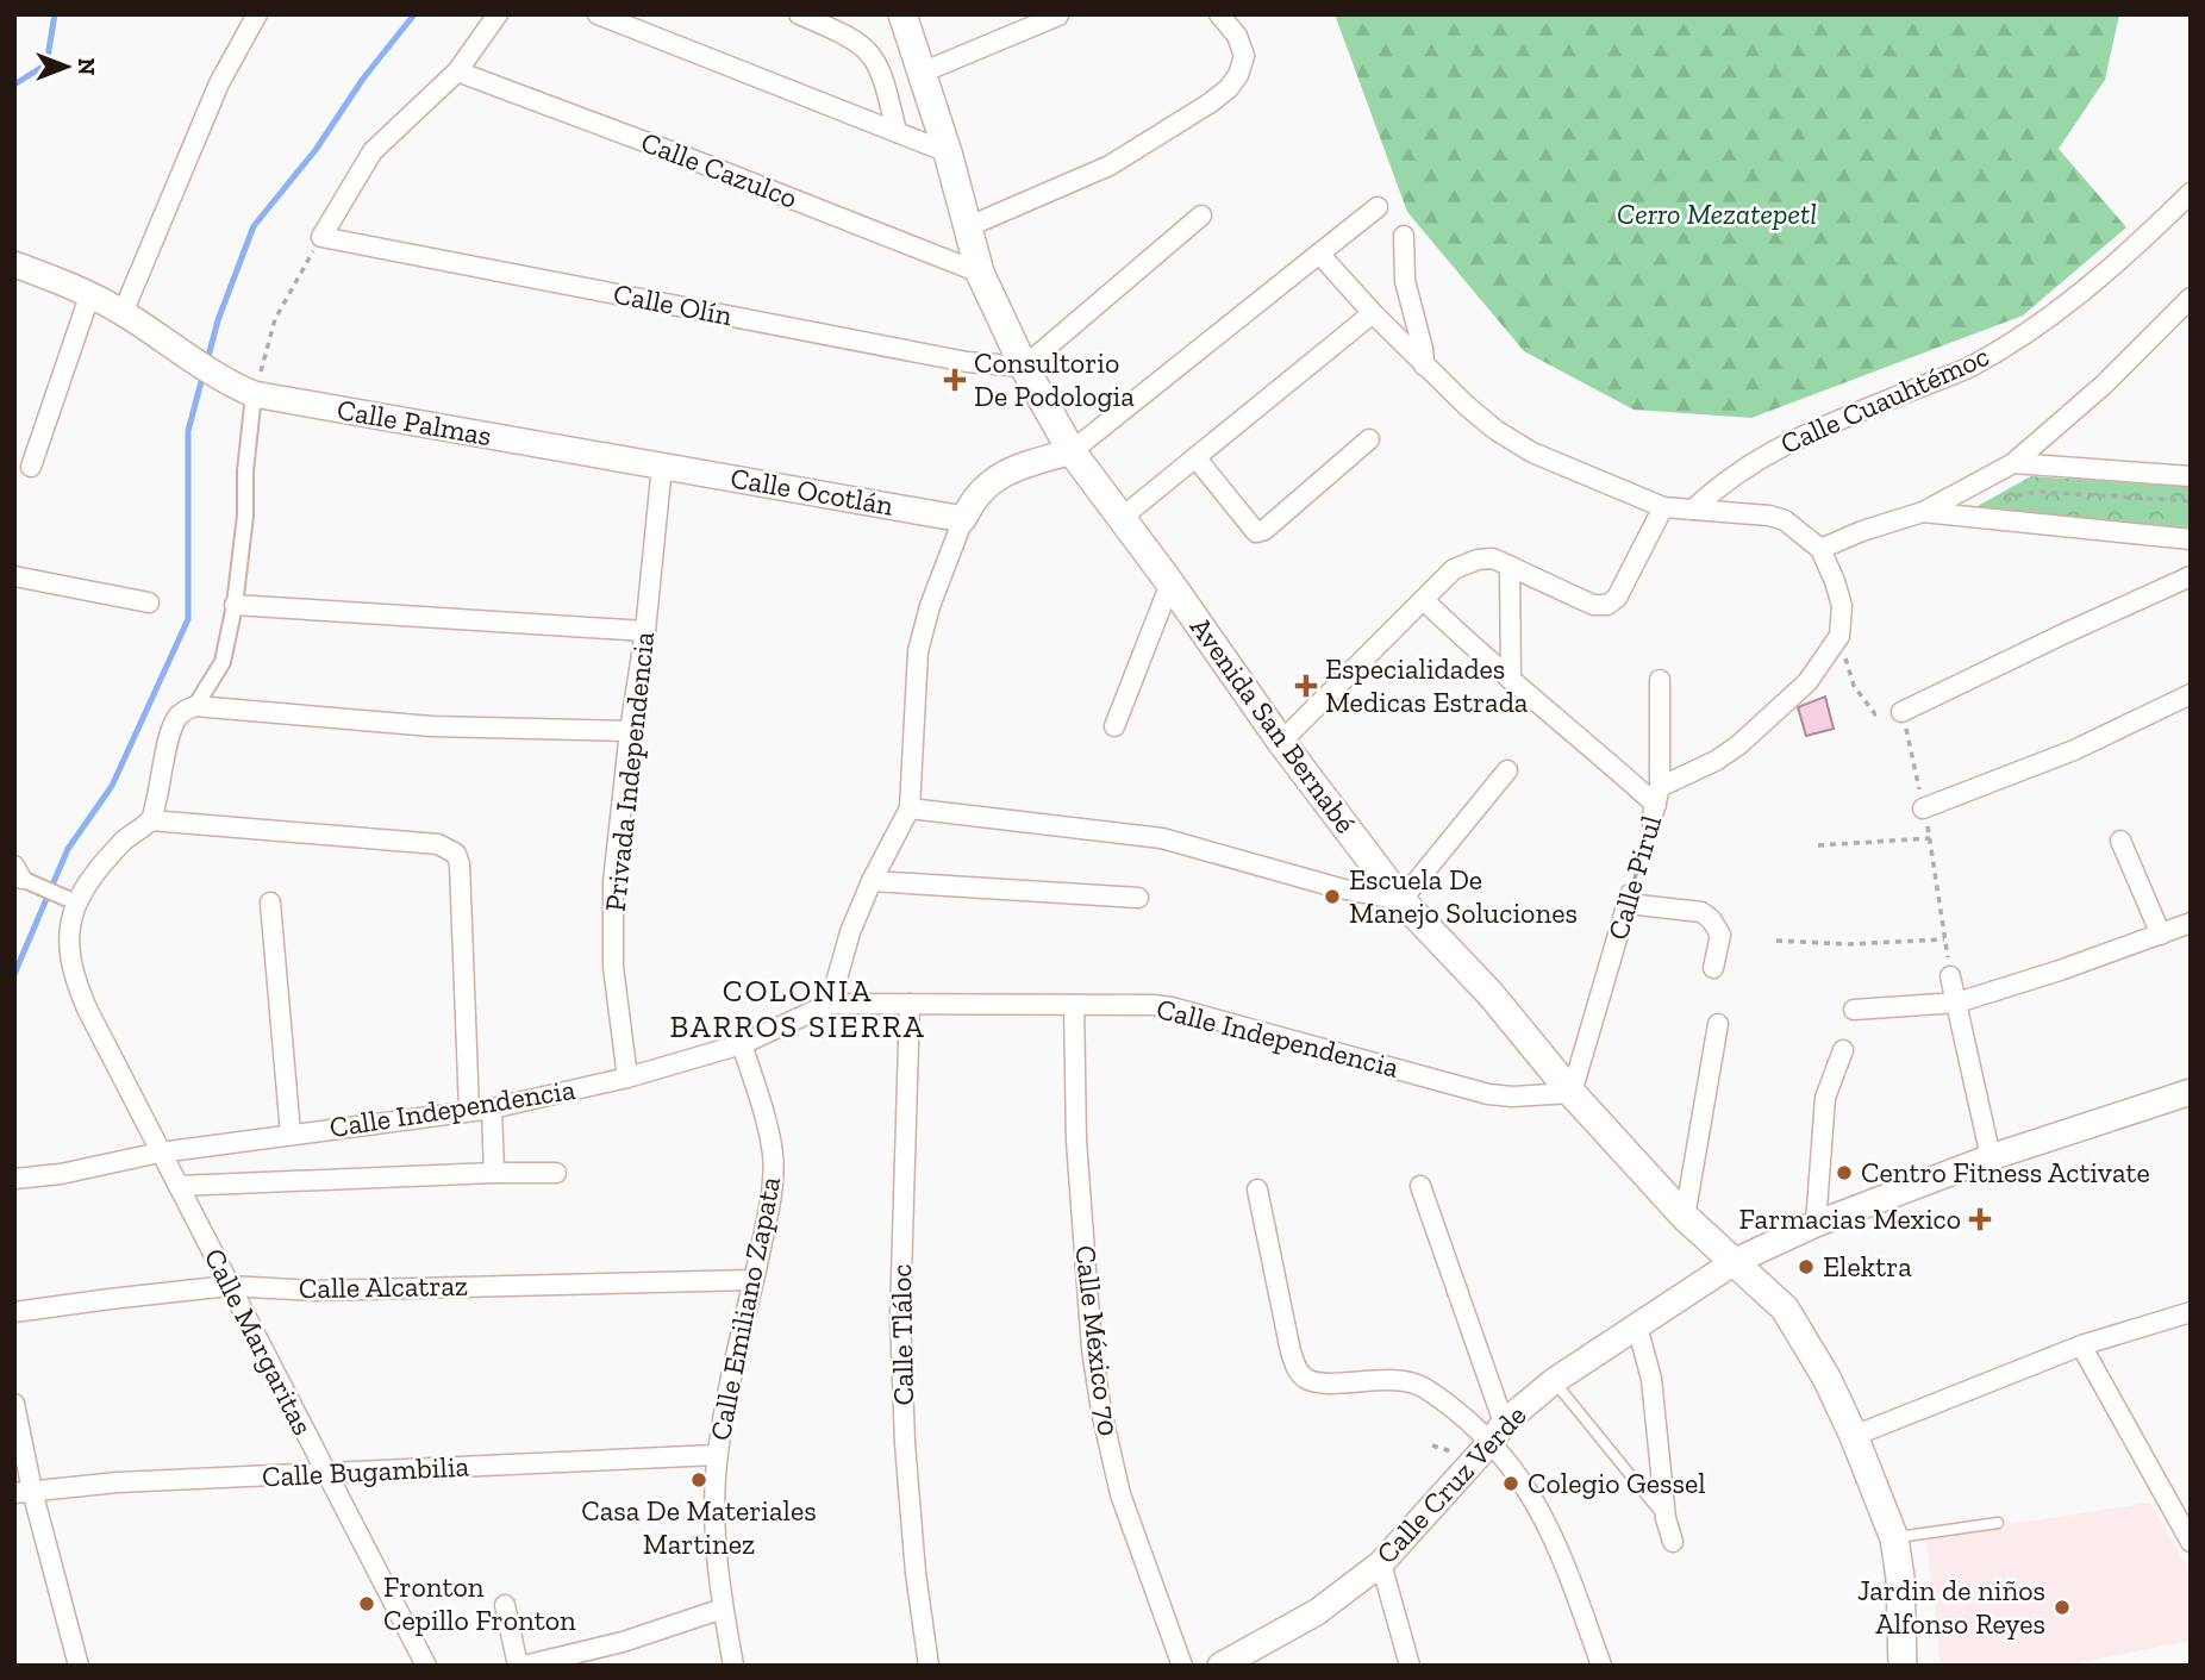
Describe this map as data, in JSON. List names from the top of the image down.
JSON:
{
  "streets": {
    "main road": ["Avenida San Bernabé"],
    "street": [
      "Calle Cazulco",
      "Calle Olín",
      "Calle Cuauhtémoc",
      "Calle Palmas",
      "Calle Ocotlán",
      "Privada Independencia",
      "Calle Pirul",
      "Calle Independencia",
      "Calle Alcatraz",
      "Calle Emiliano Zapata",
      "Calle Tláloc",
      "Calle México 70",
      "Calle Margaritas",
      "Calle Bugambilia",
      "Calle Cruz Verde"
    ]
  },
  "crossings": [
    ["Calle Cazulco", "Avenida San Bernabé"],
    ["Calle Olín", "Avenida San Bernabé"],
    ["Calle Palmas", "Calle Ocotlán"],
    ["Calle Palmas", "Privada Independencia"],
    ["Calle Ocotlán", "Privada Independencia"],
    ["Avenida San Bernabé", "Calle Pirul"],
    ["Avenida San Bernabé", "Calle Independencia"],
    ["Avenida San Bernabé", "Calle Cruz Verde"],
    ["Privada Independencia", "Calle Independencia"],
    ["Calle Pirul", "Calle Independencia"],
    ["Calle Independencia", "Calle Emiliano Zapata"],
    ["Calle Independencia", "Calle Tláloc"],
    ["Calle Independencia", "Calle México 70"],
    ["Calle Independencia", "Calle Margaritas"],
    ["Calle Alcatraz", "Calle Emiliano Zapata"],
    ["Calle Alcatraz", "Calle Margaritas"],
    ["Calle Emiliano Zapata", "Calle Bugambilia"],
    ["Calle Margaritas", "Calle Bugambilia"]
  ],
  "districts": ["COLONIA BARROS SIERRA"],
  "parks": ["Cerro Mezatepetl"],
  "places": {
    "health": ["Consultorio De Podologia", "Especialidades Medicas Estrada", "Farmacias Mexico"],
    "other": [
      "Escuela De Manejo Soluciones",
      "Centro Fitness Activate",
      "Elektra",
      "Casa De Materiales Martinez",
      "Colegio Gessel",
      "Fronton Cepillo Fronton",
      "Jardin de niños Alfonso Reyes"
    ]
  },
  "north": "right"
}
